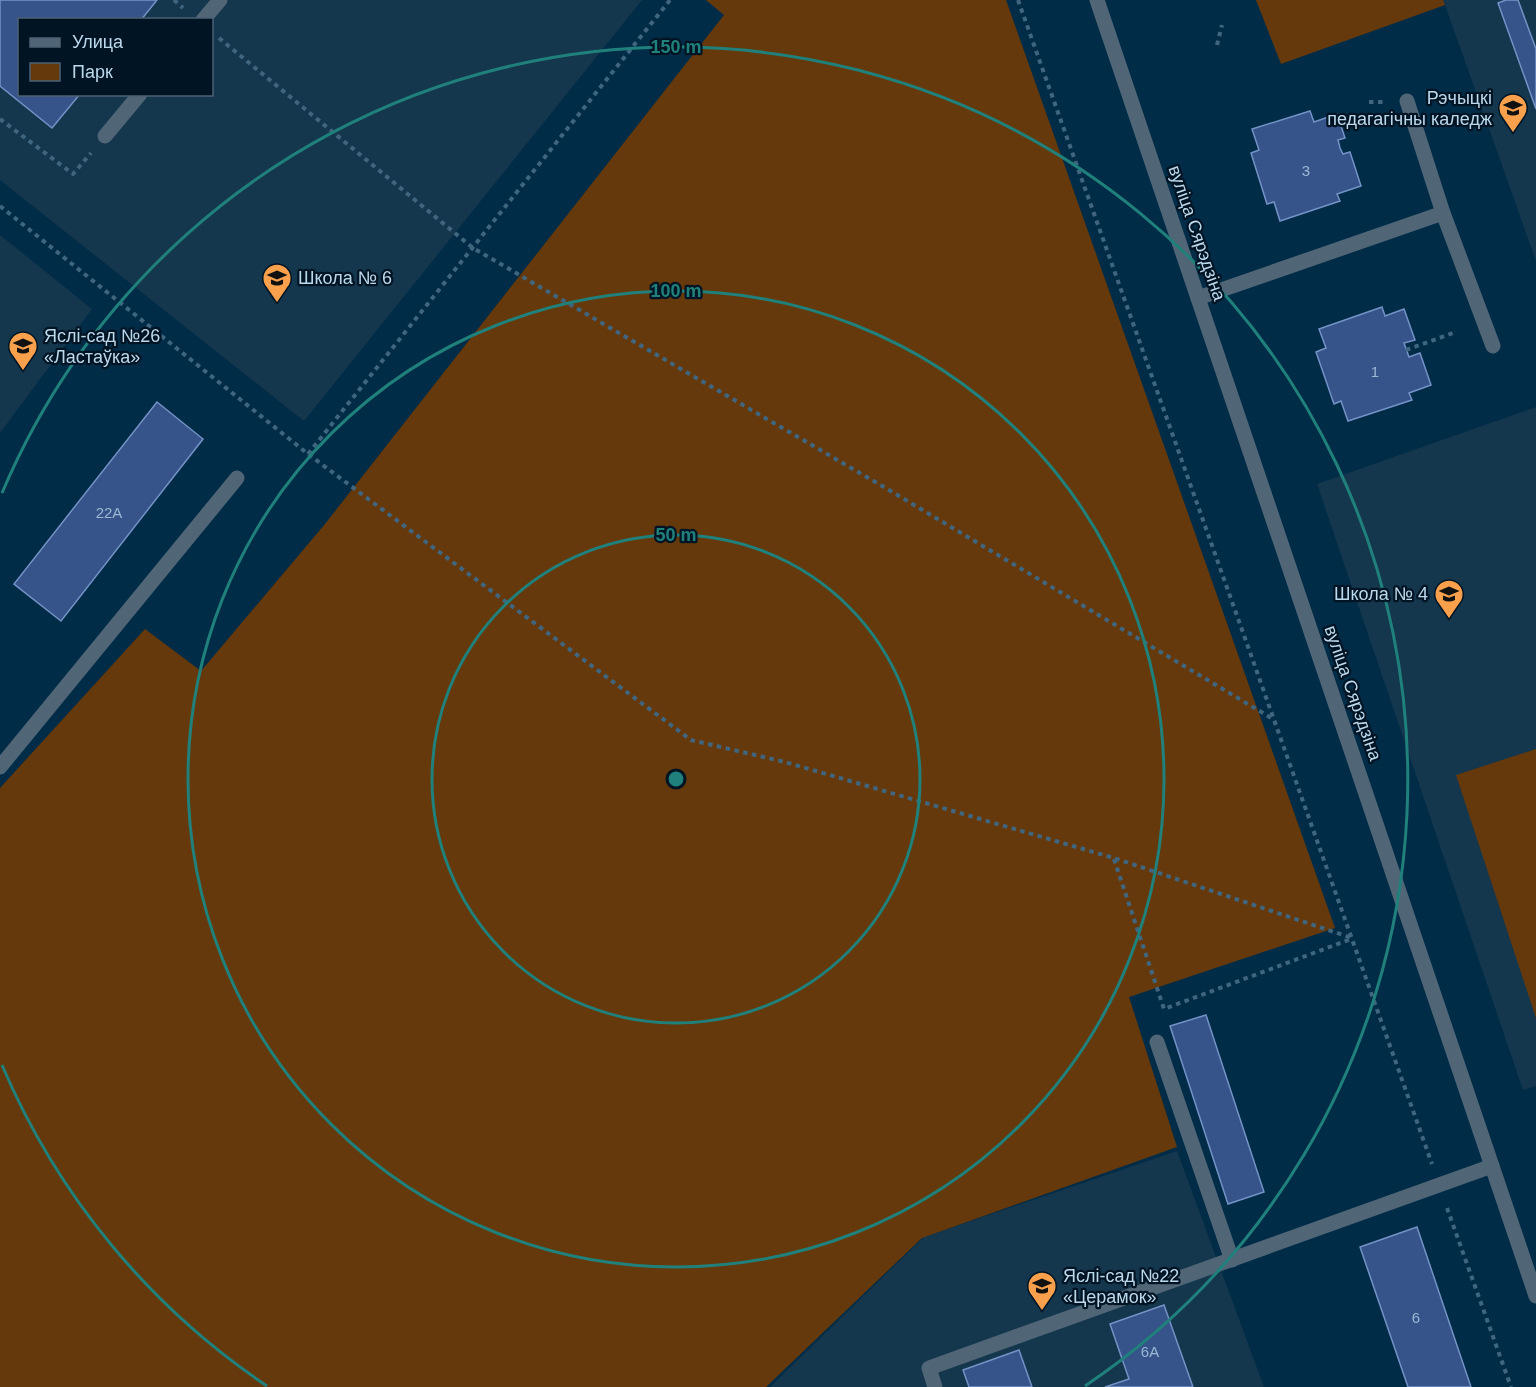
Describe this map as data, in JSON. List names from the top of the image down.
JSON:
{
  "streets": {
    "street": ["вуліца Сярэдзіна"]
  },
  "places": {
    "school or university": [
      "Рэчыцкі педагагічны каледж",
      "Школа № 6",
      "Яслі-сад №26 «Ластаўка»",
      "Школа № 4",
      "Яслі-сад №22 «Церамок»"
    ]
  },
  "house_numbers": [
    "3",
    "1",
    "22А",
    "6",
    "6А"
  ],
  "legend": ["Улица", "Парк"],
  "rings": ["150 m", "100 m", "50 m"]
}
